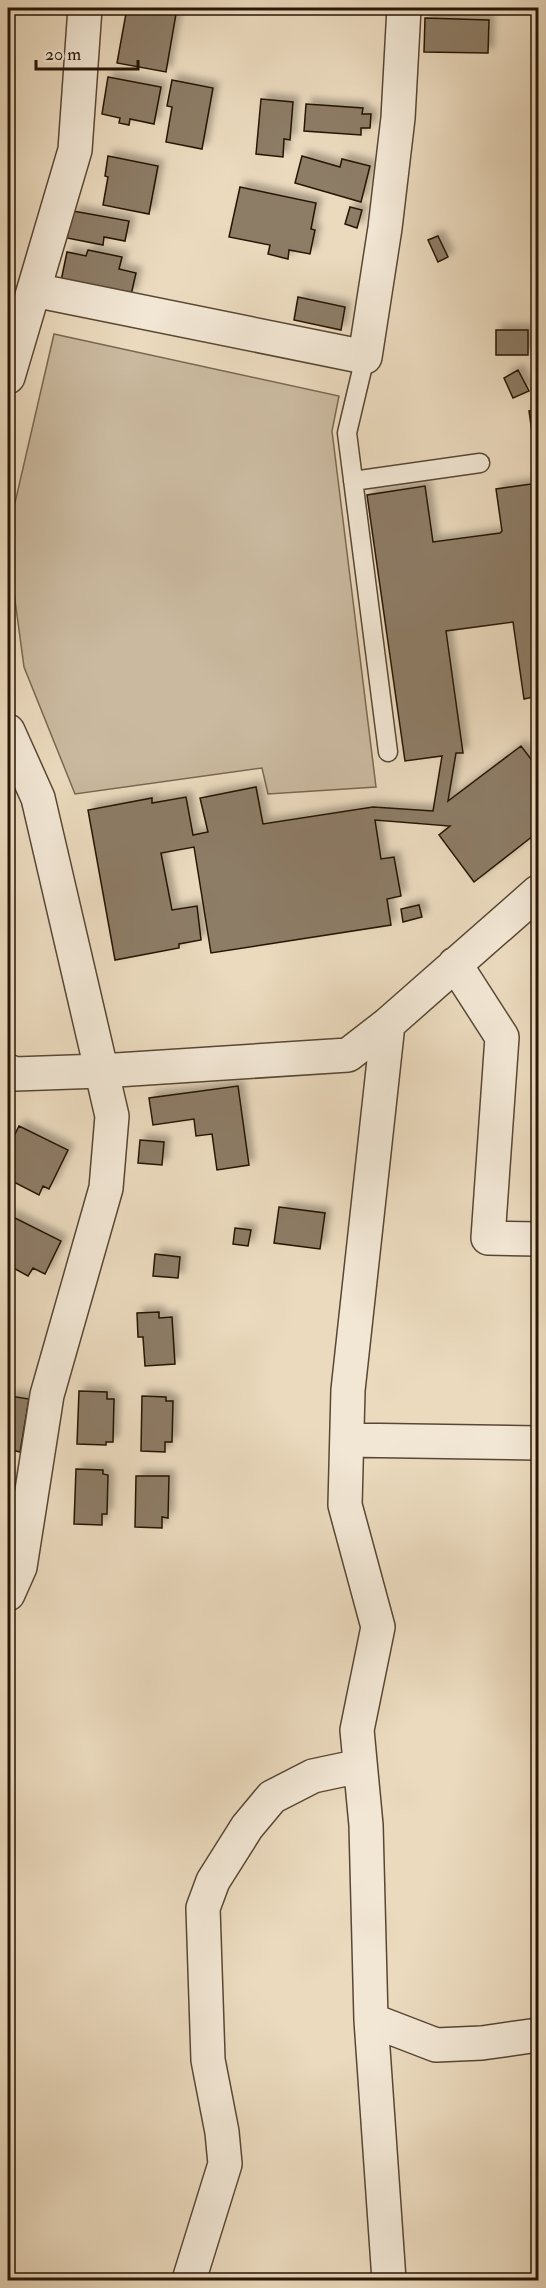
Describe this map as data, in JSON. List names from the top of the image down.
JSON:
{
  "scale_bar": "20 m"
}
